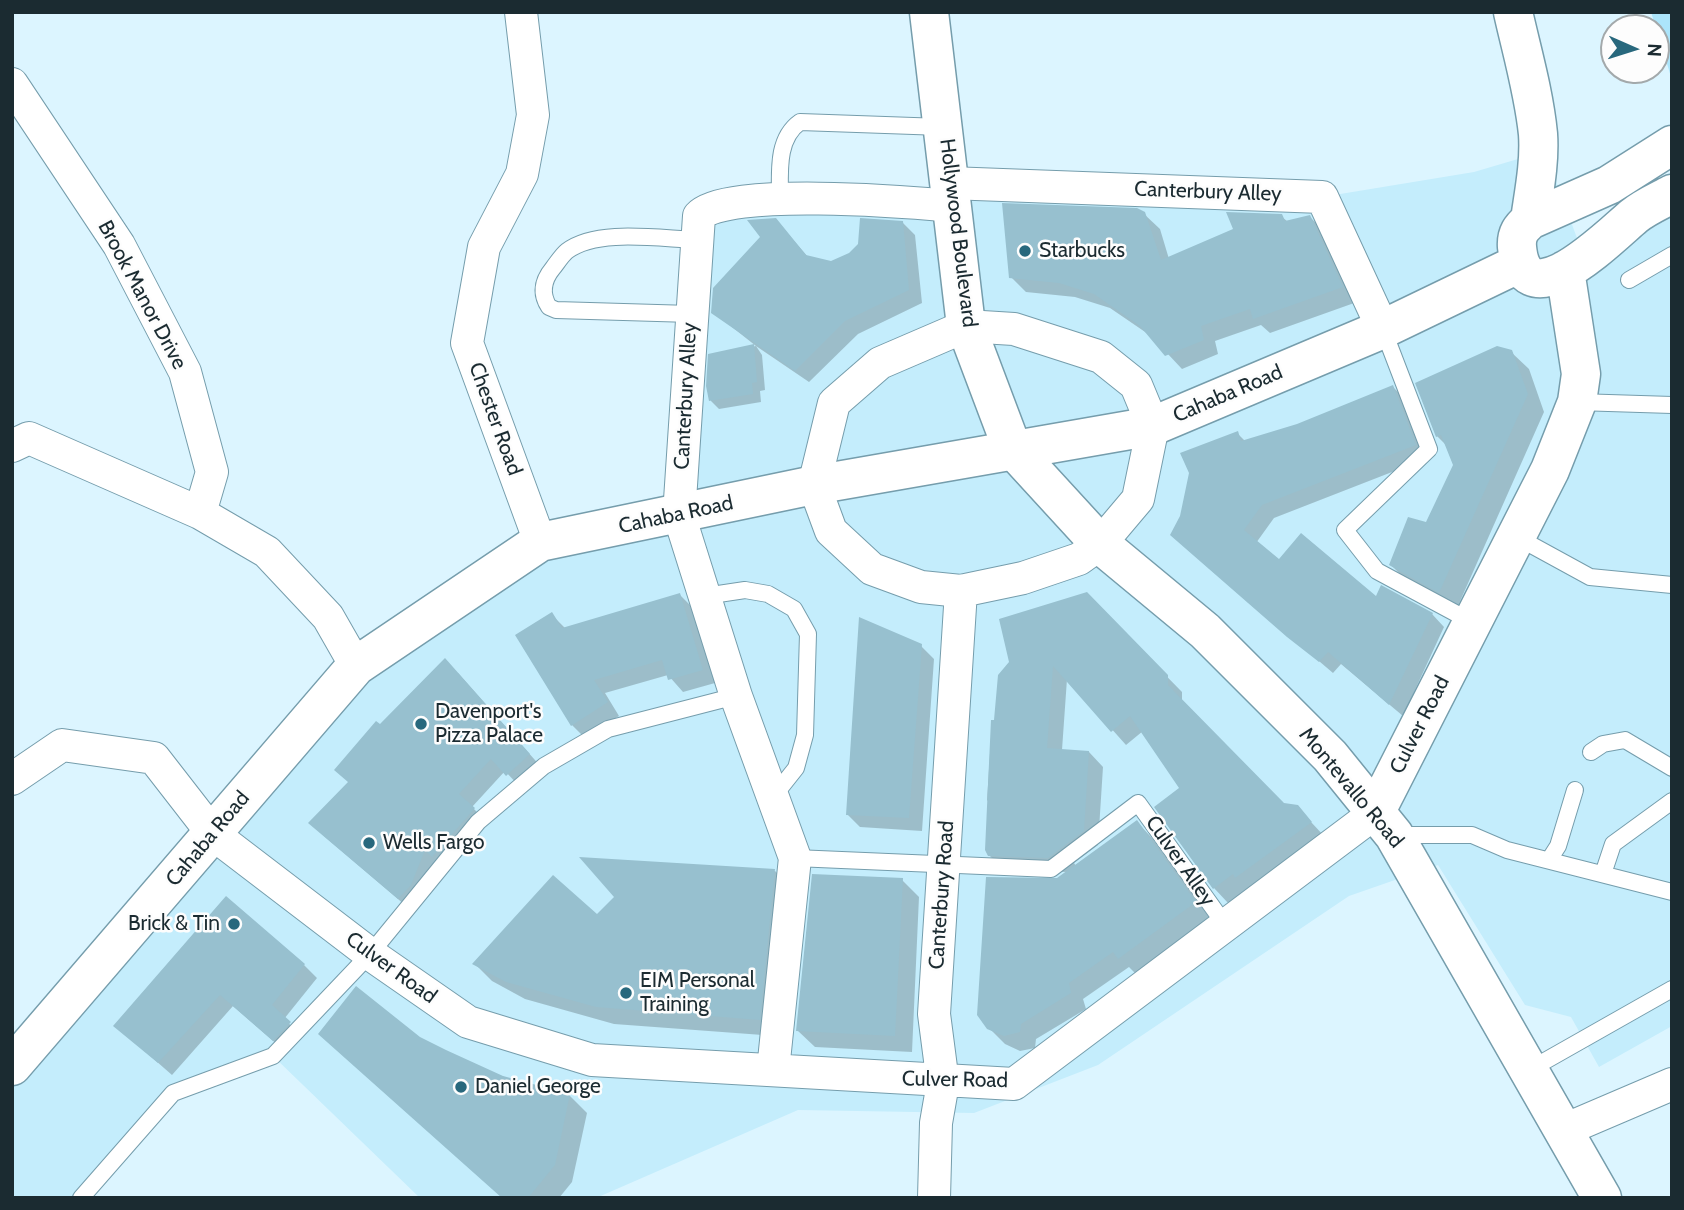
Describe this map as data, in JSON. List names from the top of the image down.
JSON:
{
  "streets": {
    "street": [
      "Canterbury Alley",
      "Hollywood Boulevard",
      "Brook Manor Drive",
      "Cahaba Road",
      "Chester Road",
      "Culver Road",
      "Montevallo Road",
      "Canterbury Road"
    ],
    "lane": ["Culver Alley"]
  },
  "crossings": [
    ["Canterbury Alley", "Hollywood Boulevard"],
    ["Canterbury Alley", "Cahaba Road"],
    ["Hollywood Boulevard", "Cahaba Road"],
    ["Hollywood Boulevard", "Montevallo Road"],
    ["Cahaba Road", "Chester Road"],
    ["Cahaba Road", "Culver Road"],
    ["Cahaba Road", "Montevallo Road"],
    ["Culver Road", "Montevallo Road"],
    ["Culver Road", "Culver Alley"],
    ["Culver Road", "Canterbury Road"],
    ["Culver Alley", "Canterbury Road"]
  ],
  "places": [
    "Starbucks",
    "Davenport's Pizza Palace",
    "Wells Fargo",
    "Brick & Tin",
    "EIM Personal Training",
    "Daniel George"
  ],
  "north": "right"
}
